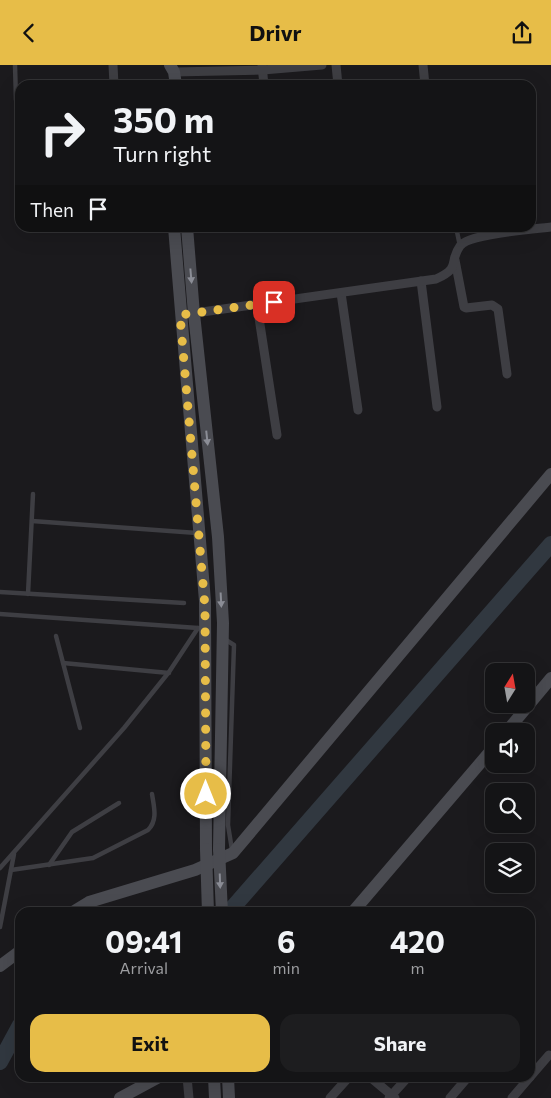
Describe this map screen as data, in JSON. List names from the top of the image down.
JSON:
{
  "north": "top",
  "page": {
    "header": "Drivr",
    "turn": ["350 m", "Turn right"],
    "then": "Then",
    "eta": [
      "09:41",
      "Arrival",
      "6",
      "min",
      "420",
      "m"
    ],
    "buttons": ["Exit", "Share"]
  }
}
